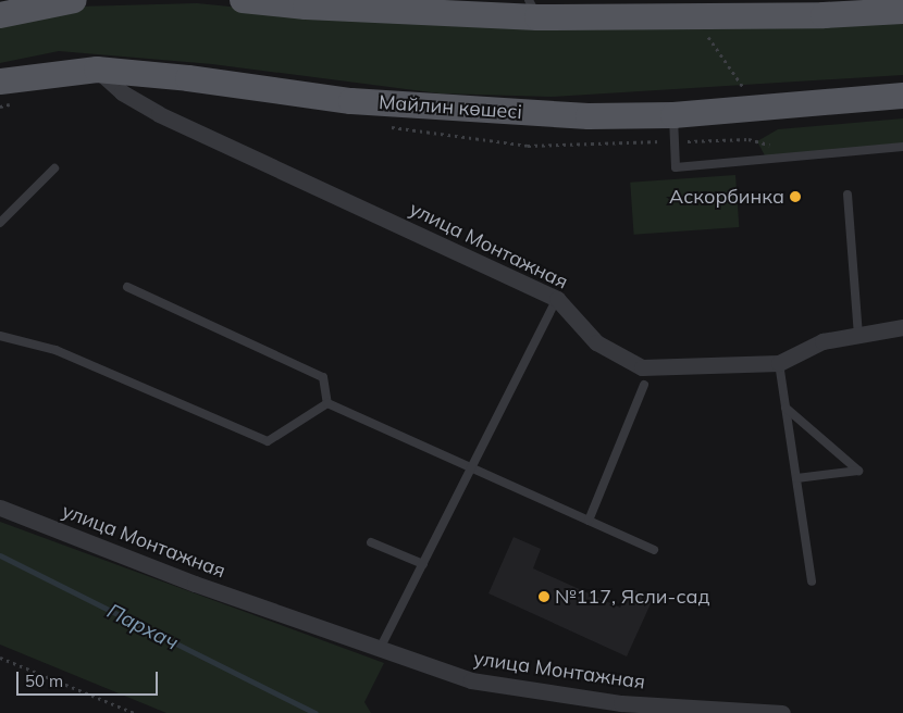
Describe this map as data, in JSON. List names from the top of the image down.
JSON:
{
  "streets": {
    "main road": ["Майлин көшесі"],
    "street": ["улица Монтажная"]
  },
  "crossings": [
    ["Майлин көшесі", "улица Монтажная"]
  ],
  "water": ["Пархач"],
  "places": ["Аскорбинка", "№117, Ясли-сад"],
  "scale_bar": "50 m"
}
